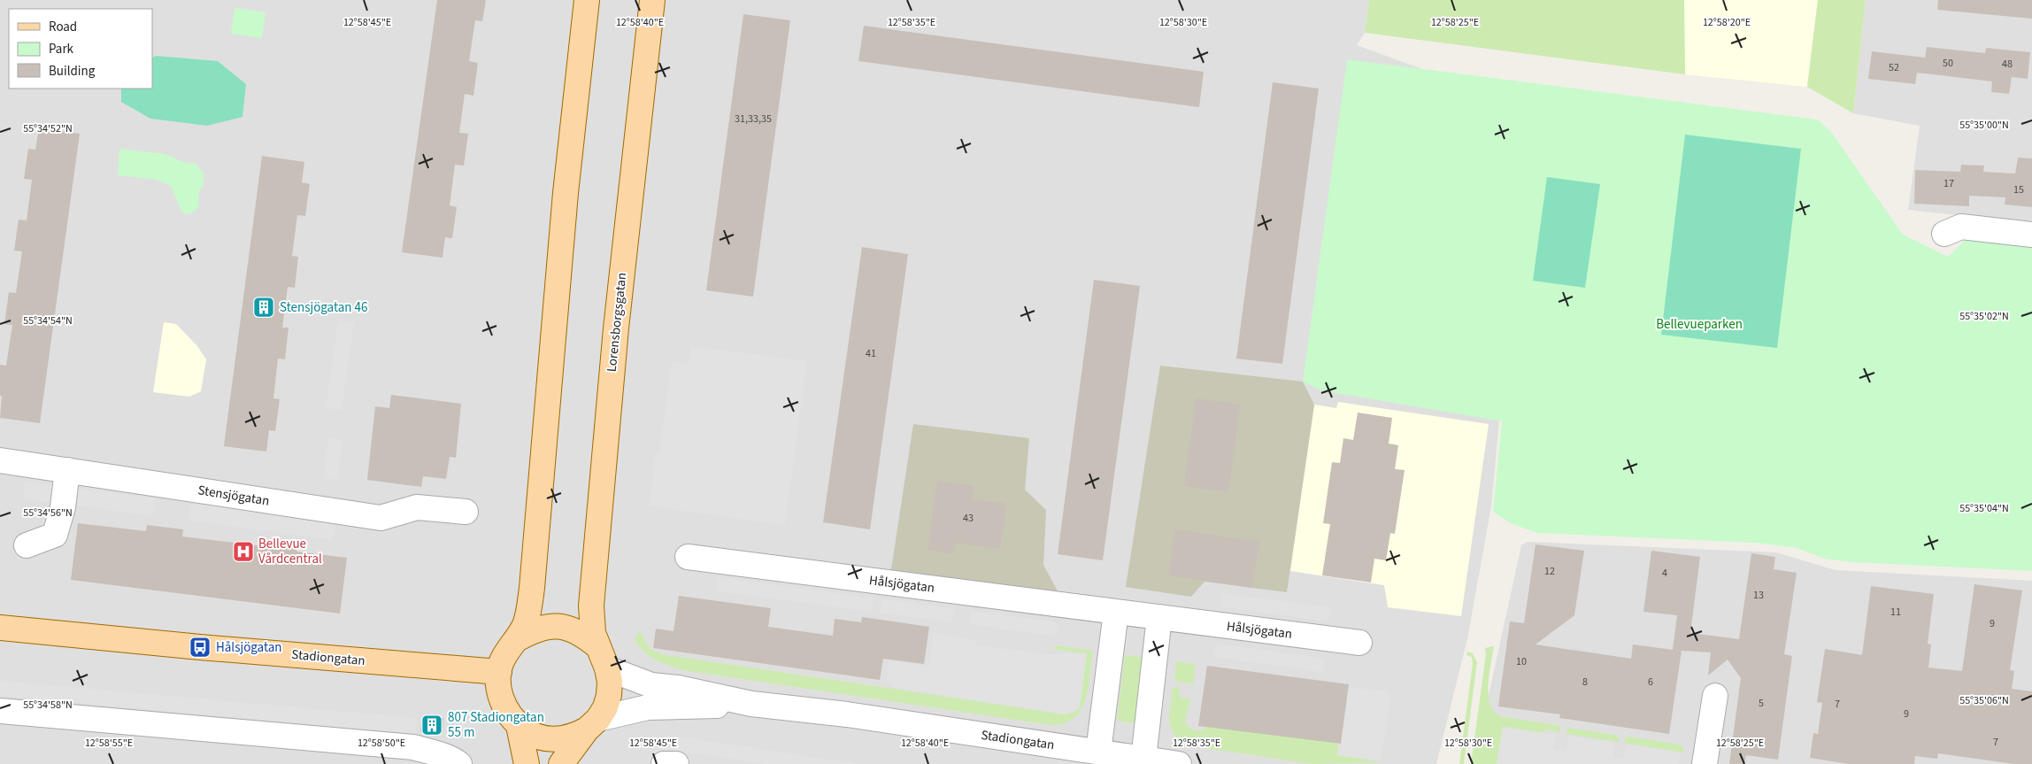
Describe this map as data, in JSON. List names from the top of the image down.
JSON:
{
  "streets": {
    "main road": ["Lorensborgsgatan", "Stadiongatan"],
    "street": ["Stensjögatan", "Hålsjögatan"]
  },
  "crossings": [
    ["Lorensborgsgatan", "Stadiongatan"]
  ],
  "parks": ["Bellevueparken"],
  "places": {
    "building": ["Stensjögatan 46", "807 Stadiongatan 55 m"],
    "hospital": ["Bellevue Vårdcentral"],
    "bus stop": ["Hålsjögatan"]
  },
  "house_numbers": [
    "50",
    "48",
    "52",
    "31,33,35",
    "17",
    "15",
    "41",
    "43",
    "12",
    "4",
    "13",
    "11",
    "9",
    "10",
    "8",
    "6",
    "5",
    "7",
    "9",
    "7"
  ],
  "legend": ["Road", "Park", "Building"],
  "coordinates": [
    "12°58'45\"E",
    "12°58'40\"E",
    "12°58'35\"E",
    "12°58'30\"E",
    "12°58'25\"E",
    "12°58'20\"E",
    "55°35'00\"N",
    "55°34'52\"N",
    "55°35'02\"N",
    "55°34'54\"N",
    "55°35'04\"N",
    "55°34'56\"N",
    "55°35'06\"N",
    "55°34'58\"N",
    "12°58'55\"E",
    "12°58'50\"E"
  ]
}
